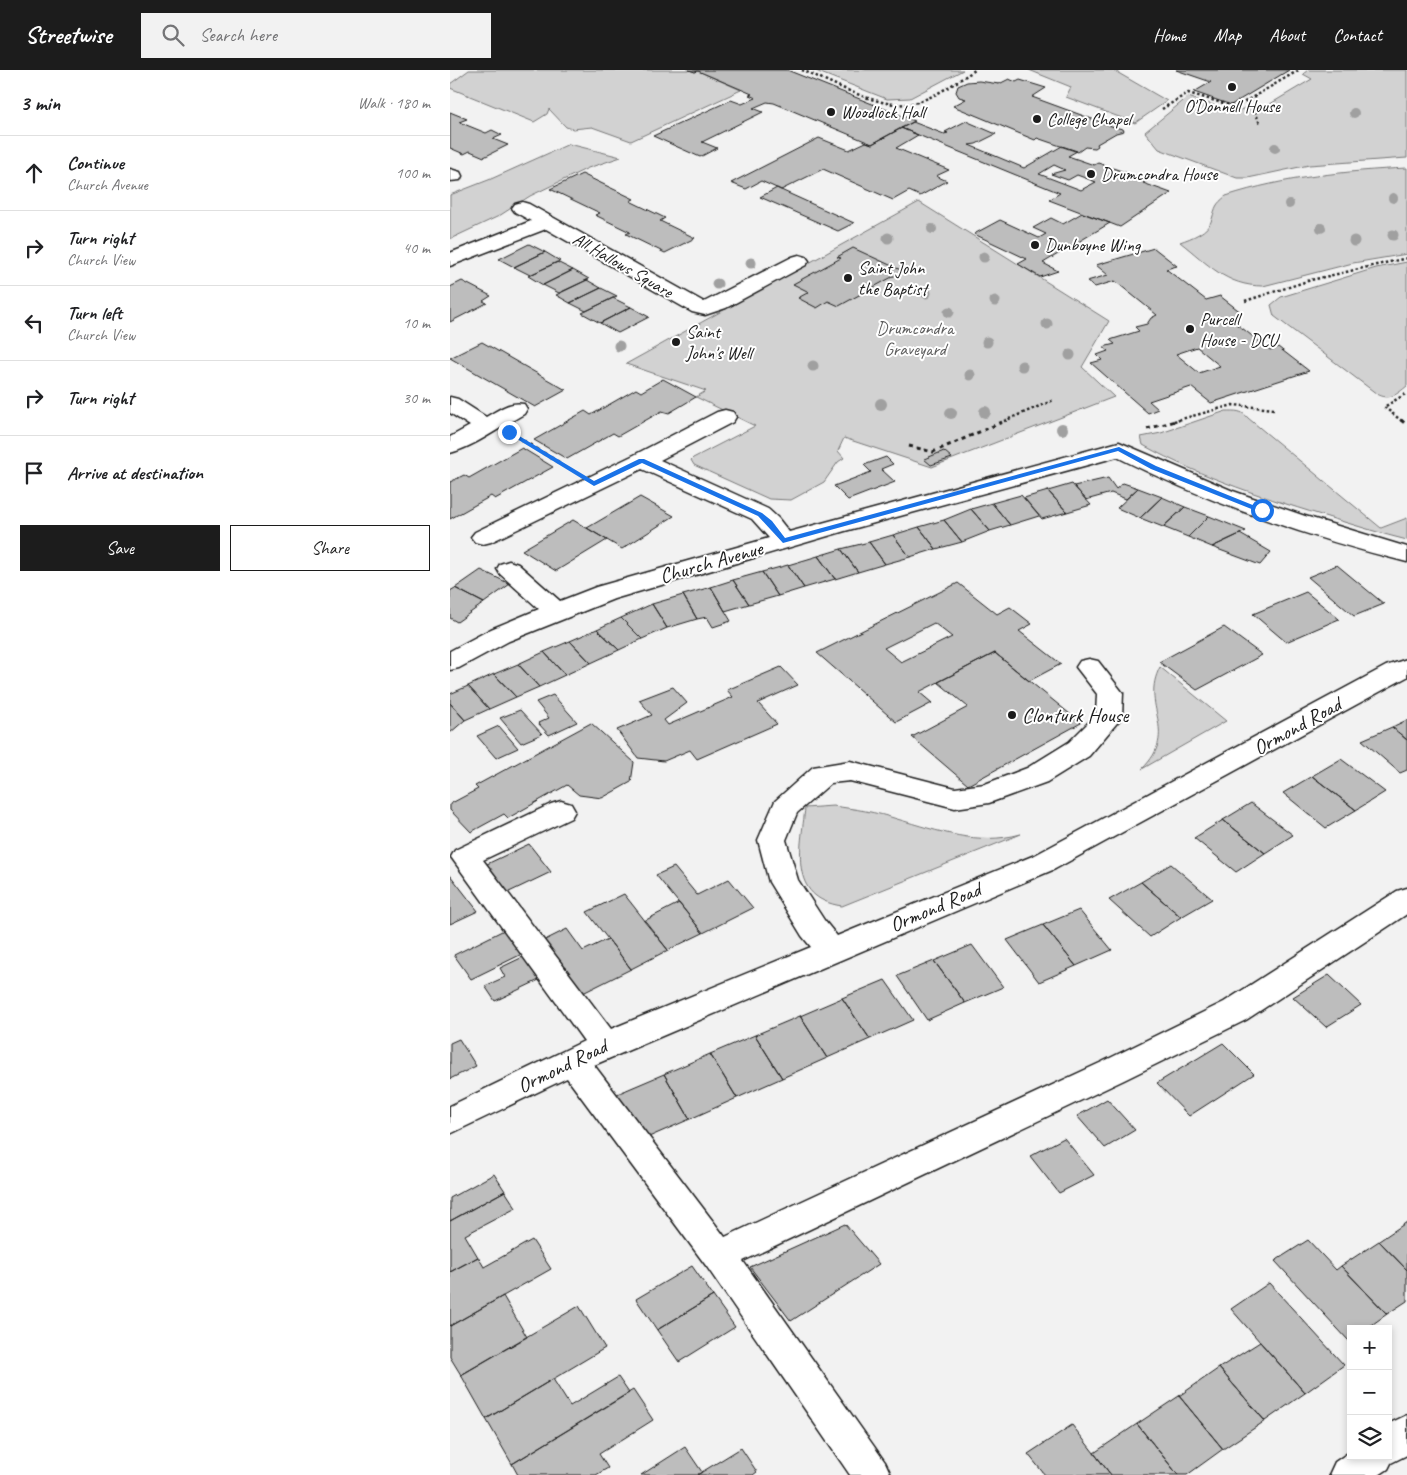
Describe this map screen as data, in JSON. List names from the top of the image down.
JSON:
{
  "streets": {
    "street": ["All Hallows Square", "Church Avenue", "Ormond Road"]
  },
  "parks": ["Drumcondra Graveyard"],
  "places": [
    "O'Donnell House",
    "Woodlock Hall",
    "College Chapel",
    "Drumcondra House",
    "Dunboyne Wing",
    "Saint John the Baptist",
    "Purcell House - DCU",
    "Saint John's Well",
    "Clonturk House"
  ],
  "page": {
    "header": "Streetwise",
    "search": "Search here",
    "nav": [
      "Home",
      "Map",
      "About",
      "Contact"
    ],
    "heading": ["3 min", "Walk · 180 m"],
    "list": [
      ["Continue", "Church Avenue", "100 m"],
      ["Turn right", "Church View", "40 m"],
      ["Turn left", "Church View", "10 m"],
      ["Turn right", "30 m"],
      "Arrive at destination"
    ],
    "buttons": ["Save", "Share"],
    "map_buttons": ["+", "−"]
  }
}
